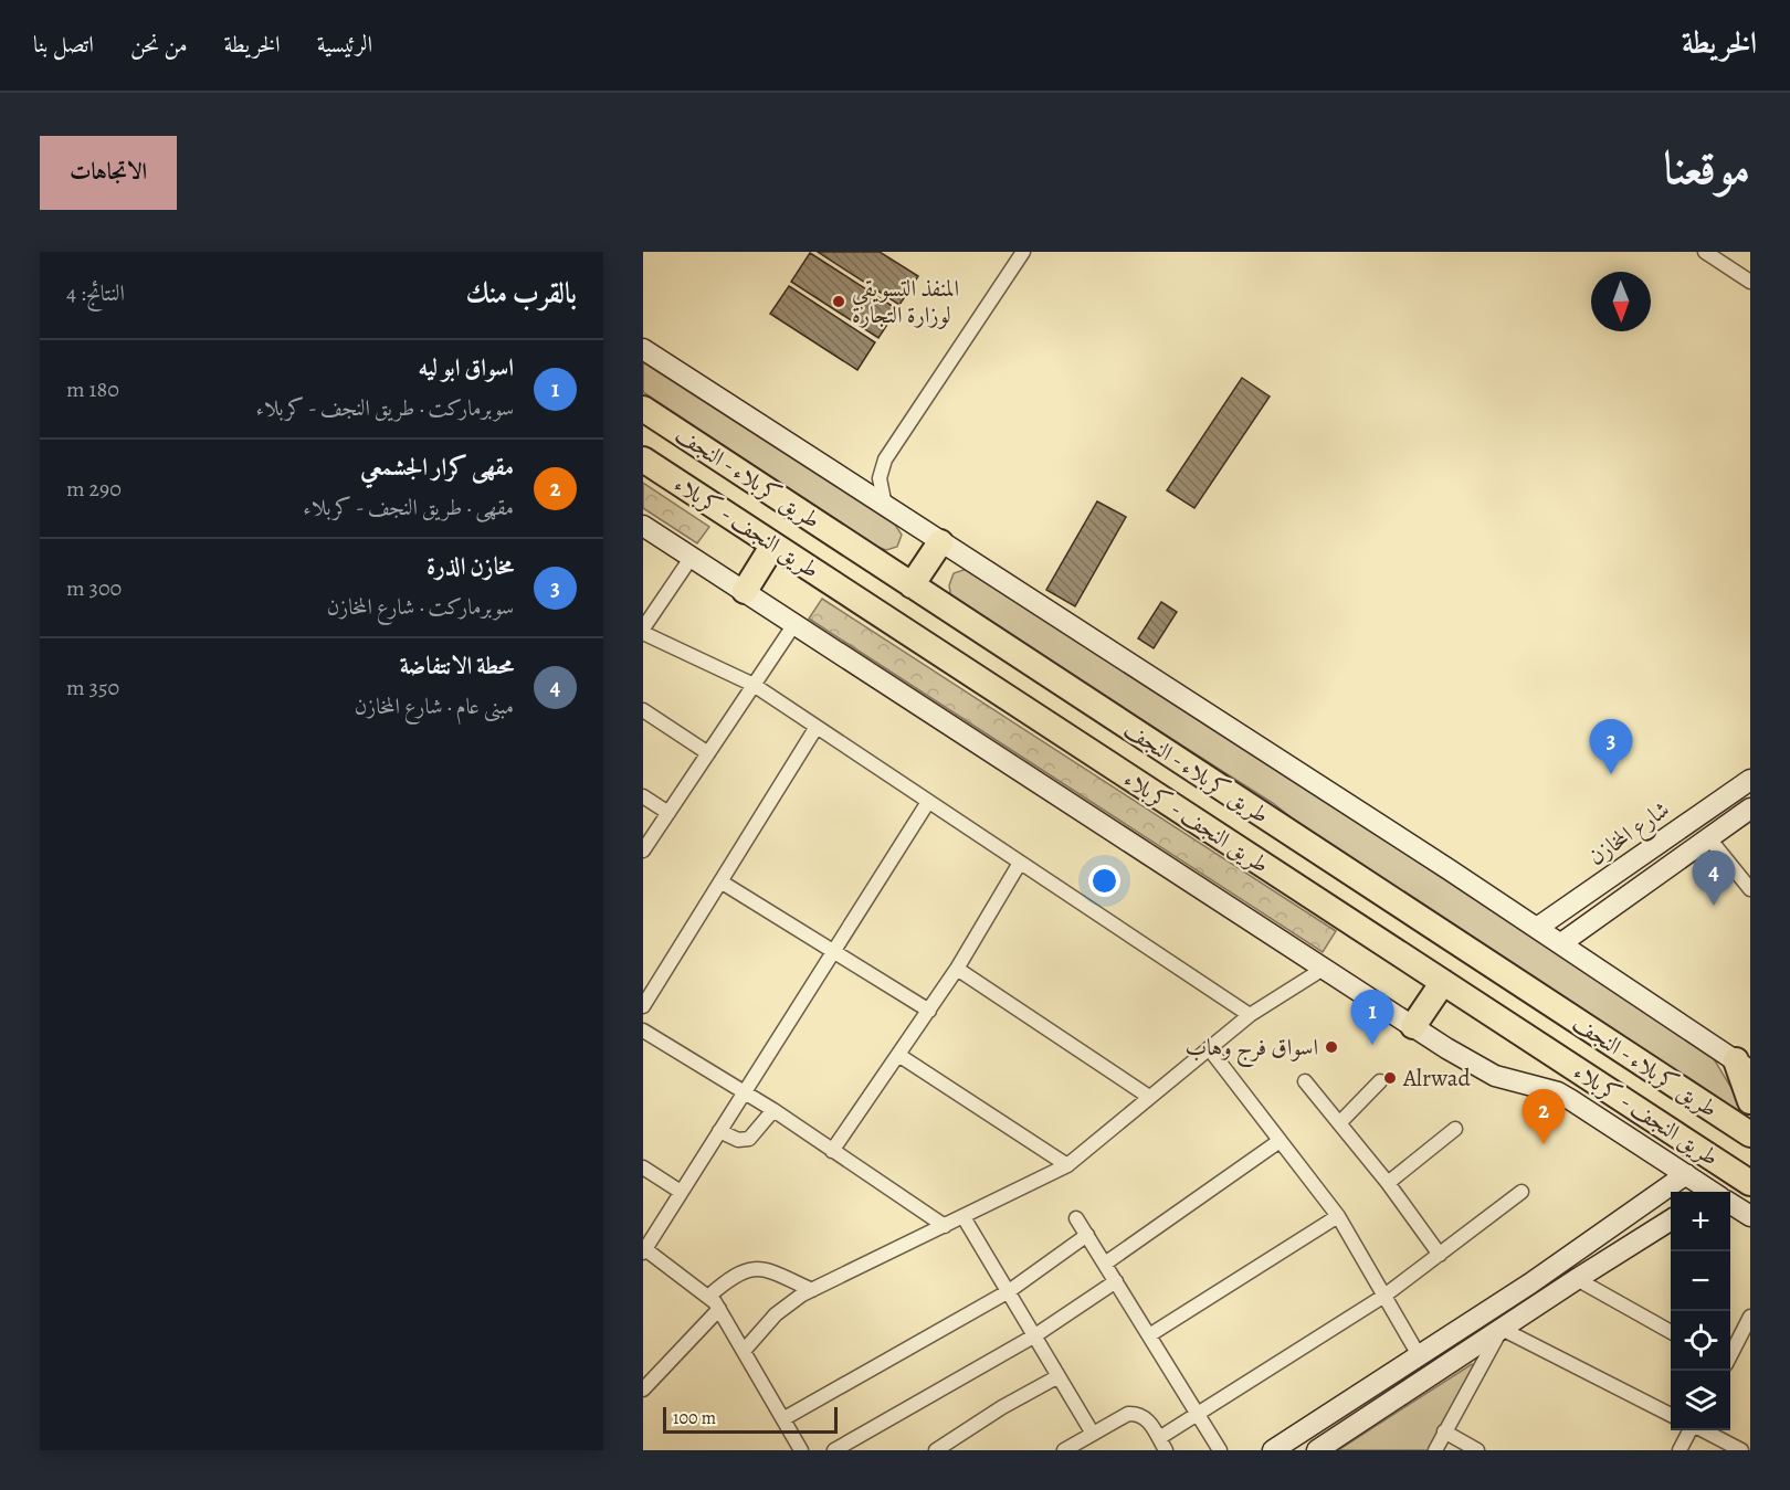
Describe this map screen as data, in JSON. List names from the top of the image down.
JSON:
{
  "streets": {
    "highway": ["طريق كربلاء - النجف", "طريق النجف - كربلاء"],
    "main road": ["شارع المخازن"]
  },
  "places": ["المنفذ التسويقي لوزارة التجارة", "اسواق فرج وهاب", "Alrwad"],
  "scale_bar": "100 m",
  "north": "bottom",
  "page": {
    "header": "الخريطة",
    "nav": [
      "الرئيسية",
      "الخريطة",
      "من نحن",
      "اتصل بنا"
    ],
    "title": "موقعنا",
    "buttons": "الاتجاهات",
    "heading": ["بالقرب منك", "النتائج: 4"],
    "list": [
      {
        "mark": "1",
        "name": "اسواق ابو ليه",
        "note": "سوبرماركت · طريق النجف - كربلاء",
        "value": "180 m"
      },
      {
        "mark": "2",
        "name": "مقهى كرار الجشمعي",
        "note": "مقهى · طريق النجف - كربلاء",
        "value": "290 m"
      },
      {
        "mark": "3",
        "name": "مخازن الذرة",
        "note": "سوبرماركت · شارع المخازن",
        "value": "300 m"
      },
      {
        "mark": "4",
        "name": "محطة الانتفاضة",
        "note": "مبنى عام · شارع المخازن",
        "value": "350 m"
      }
    ],
    "pins": [
      "3",
      "4",
      "1",
      "2"
    ],
    "map_buttons": ["+", "−"],
    "scale": "100 m"
  }
}
